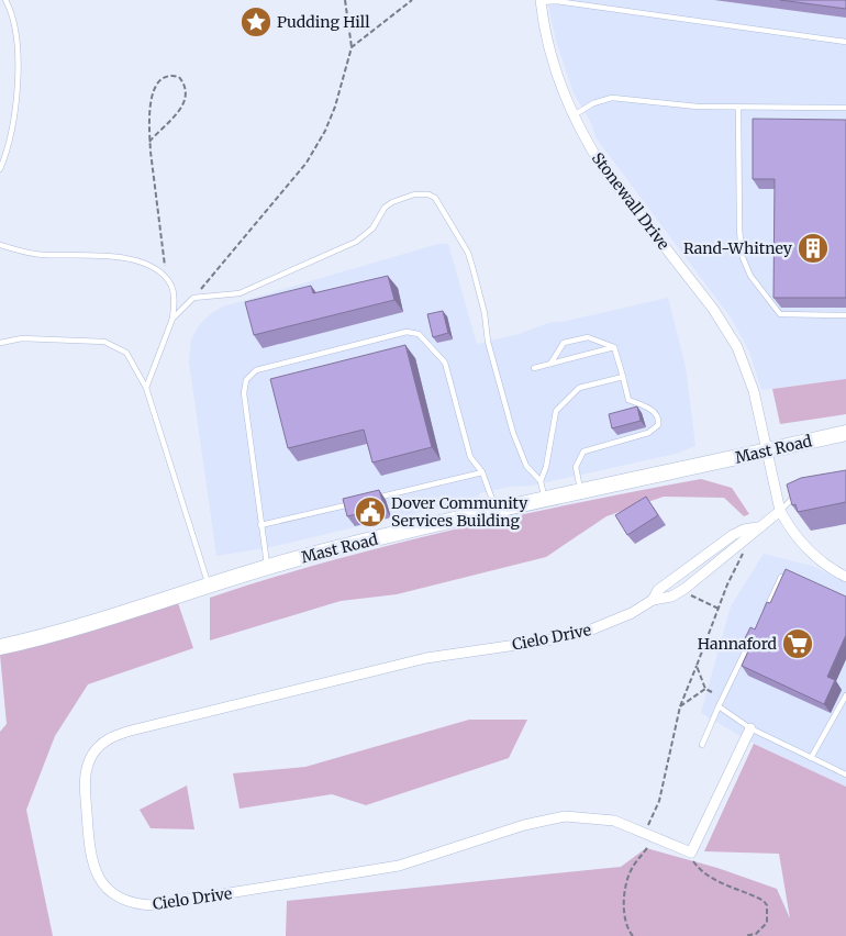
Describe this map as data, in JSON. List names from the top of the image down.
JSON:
{
  "streets": {
    "street": ["Stonewall Drive", "Mast Road", "Cielo Drive"]
  },
  "crossings": [
    ["Stonewall Drive", "Mast Road"],
    ["Stonewall Drive", "Cielo Drive"]
  ],
  "places": {
    "place": ["Pudding Hill"],
    "building": ["Rand-Whitney"],
    "public building": ["Dover Community Services Building"],
    "supermarket": ["Hannaford"]
  }
}
